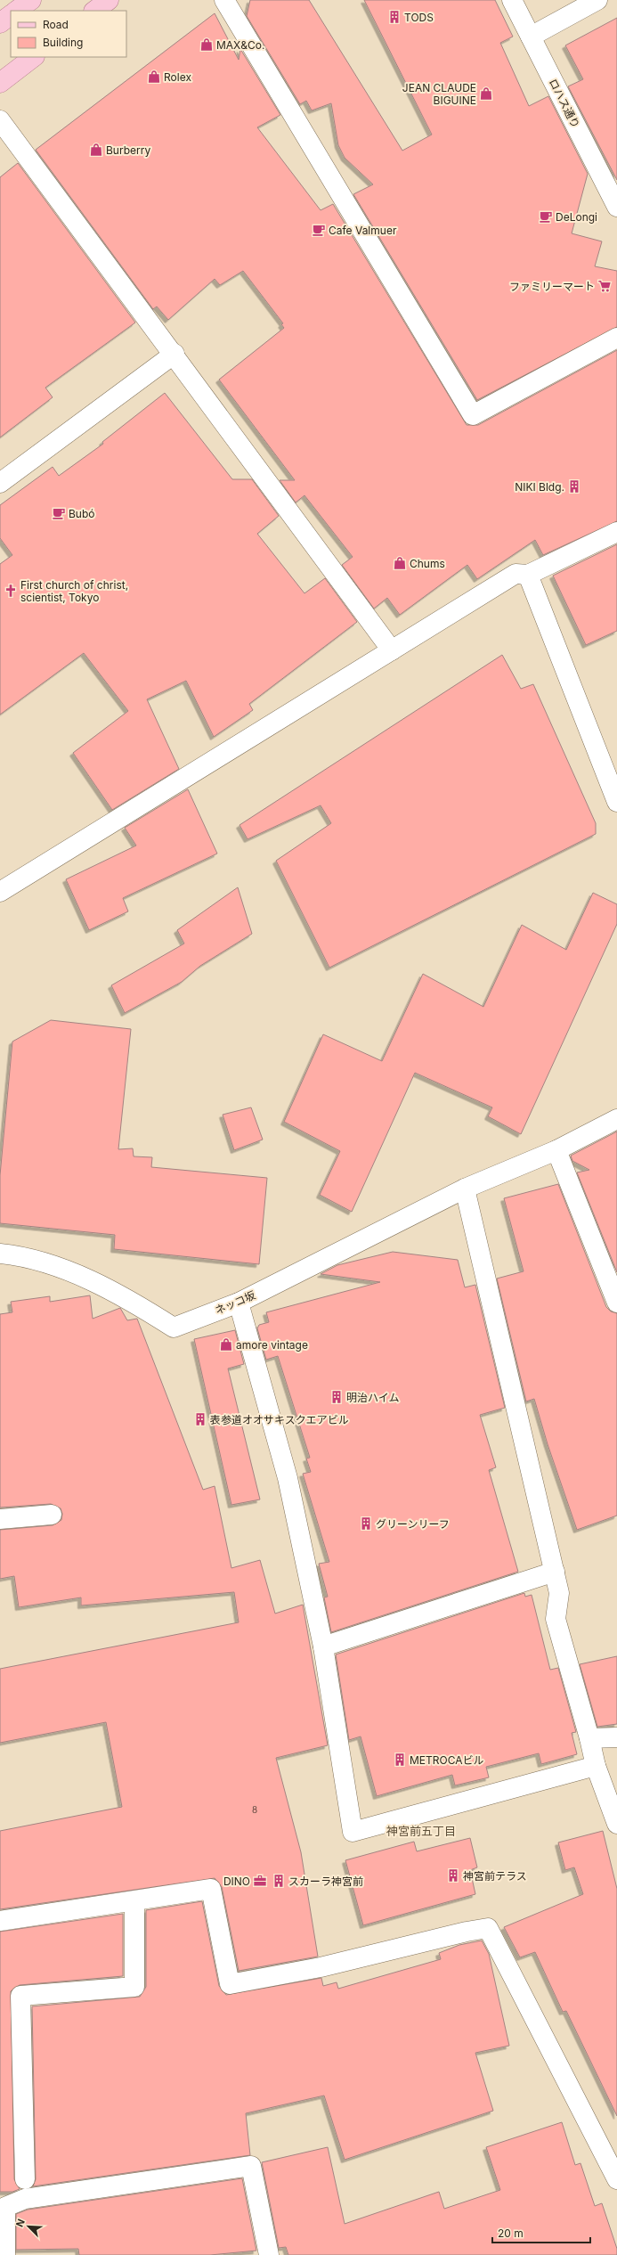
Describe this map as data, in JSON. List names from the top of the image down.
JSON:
{
  "streets": {
    "street": ["ロハス通り", "ネッコ坂"]
  },
  "districts": ["神宮前五丁目"],
  "places": {
    "building": [
      "TODS",
      "NIKI Bldg.",
      "明治ハイム",
      "表参道オオサキスクエアビル",
      "グリーンリーフ",
      "METROCAビル",
      "神宮前テラス",
      "スカーラ神宮前"
    ],
    "shop": [
      "MAX&Co.",
      "Rolex",
      "JEAN CLAUDE BIGUINE",
      "Burberry",
      "Chums",
      "amore vintage"
    ],
    "cafe": ["DeLongi", "Cafe Valmuer", "Bubó"],
    "supermarket": ["ファミリーマート"],
    "church": ["First church of christ, scientist, Tokyo"],
    "office": ["DINO"]
  },
  "house_numbers": ["8"],
  "legend": ["Road", "Building"],
  "scale_bar": "20 m",
  "north": "top left"
}
